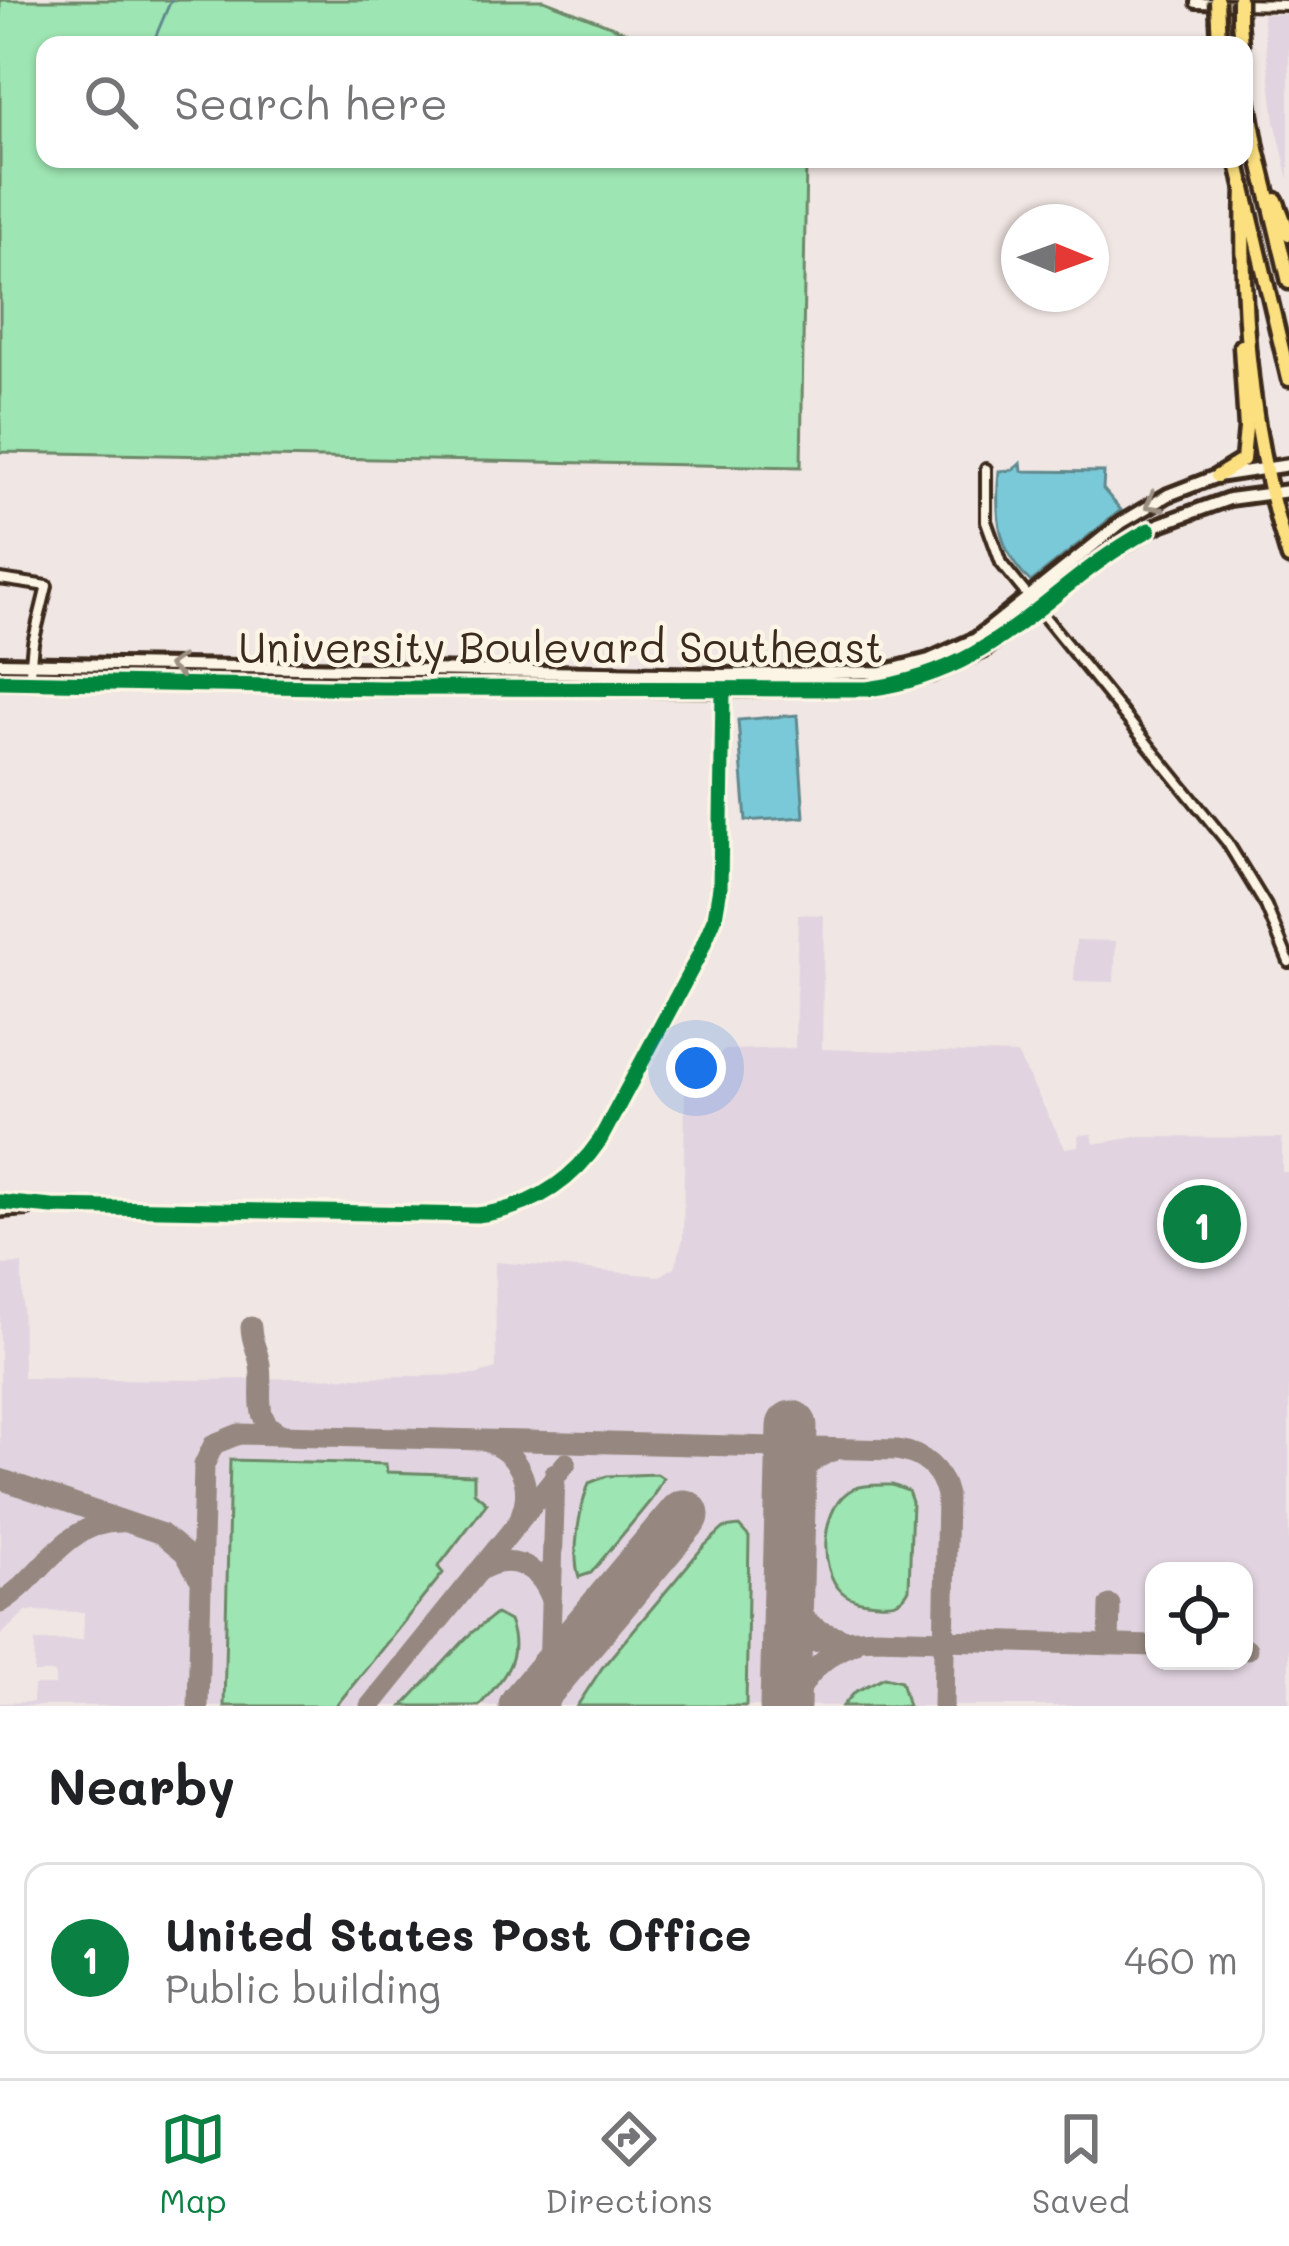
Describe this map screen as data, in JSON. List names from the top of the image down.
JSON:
{
  "streets": {
    "main road": ["University Boulevard Southeast"]
  },
  "north": "right",
  "page": {
    "search": "Search here",
    "pins": "1",
    "heading": "Nearby",
    "list": [
      {
        "mark": "1",
        "name": "United States Post Office",
        "note": "Public building",
        "value": "460 m"
      }
    ],
    "nav": ["Map", "Directions", "Saved"]
  }
}
